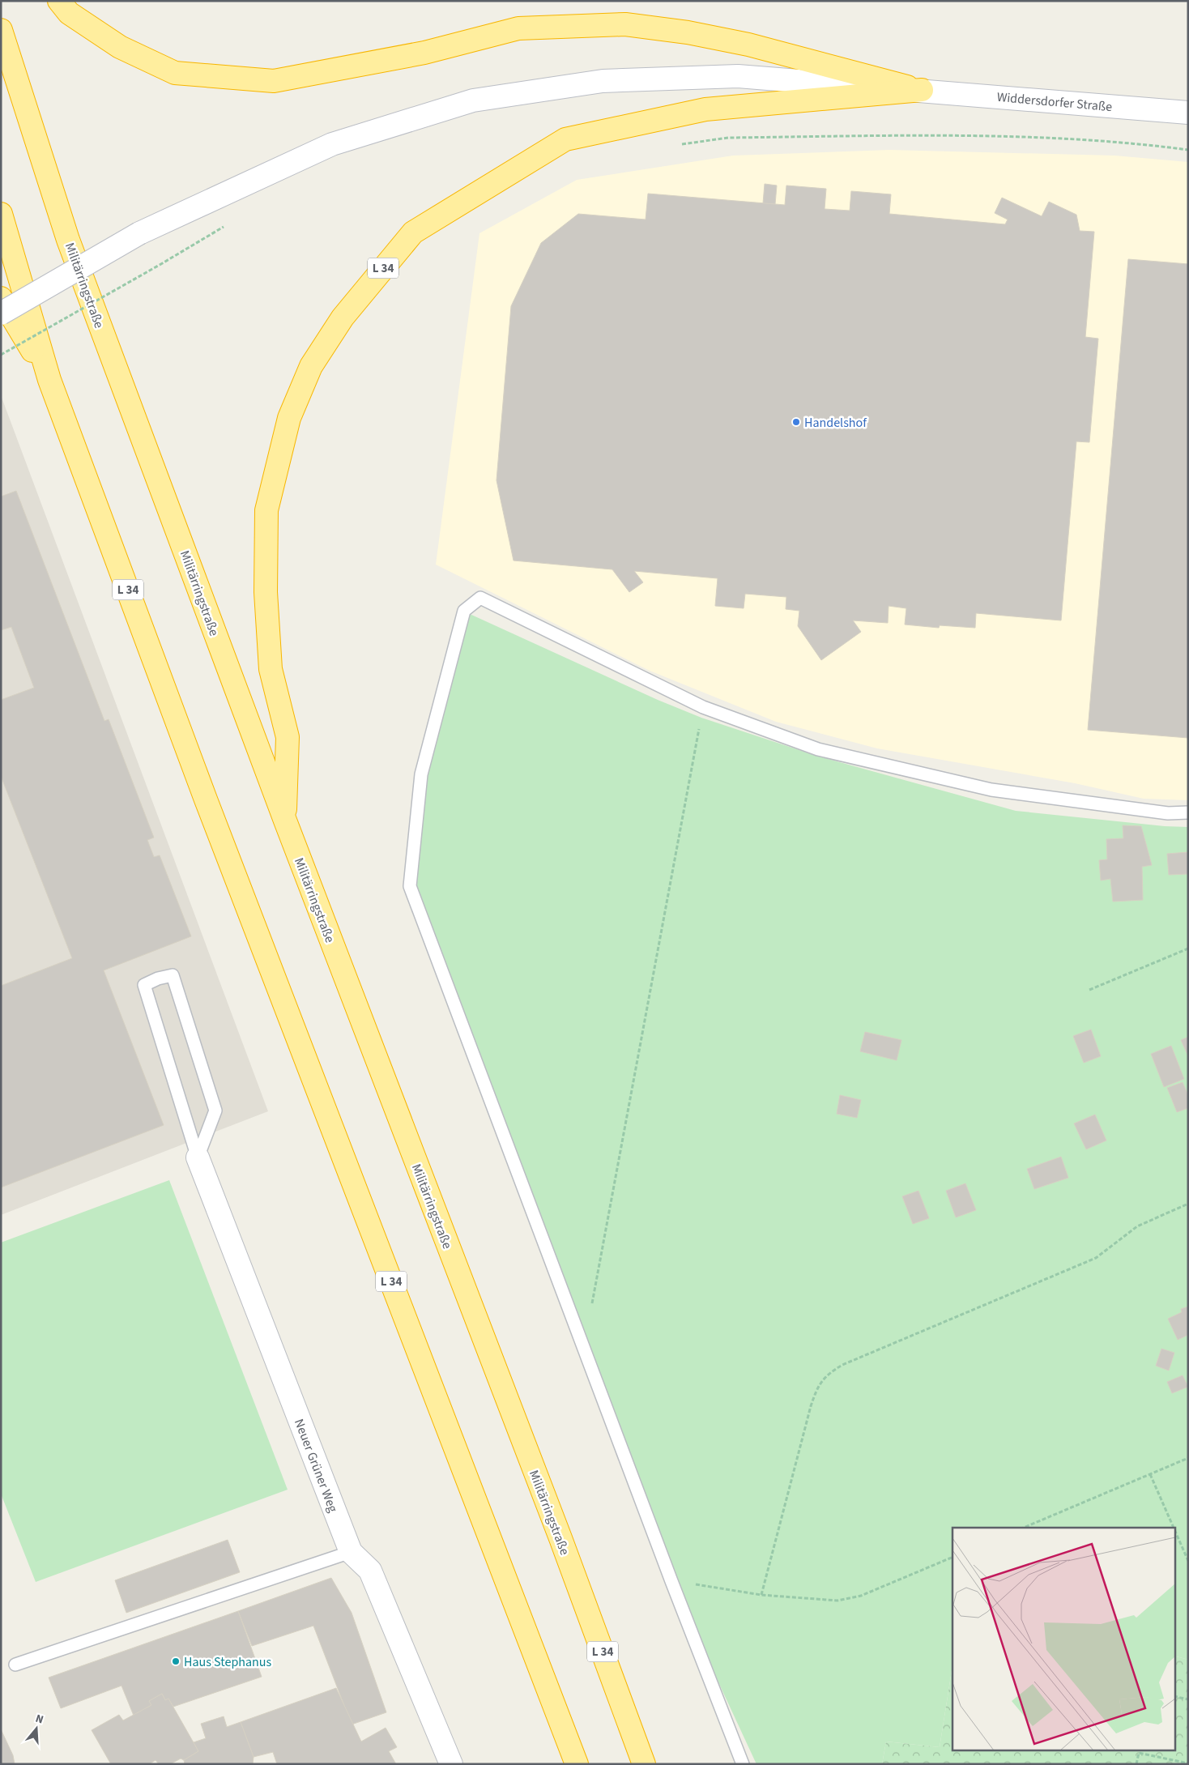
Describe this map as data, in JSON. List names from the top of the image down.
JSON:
{
  "streets": {
    "highway": ["L 34", "Militärringstraße"],
    "main road": ["Widdersdorfer Straße", "Neuer Grüner Weg"]
  },
  "crossings": [
    ["Widdersdorfer Straße", "L 34"],
    ["L 34", "Militärringstraße"]
  ],
  "places": ["Handelshof", "Haus Stephanus"],
  "north": "top"
}
